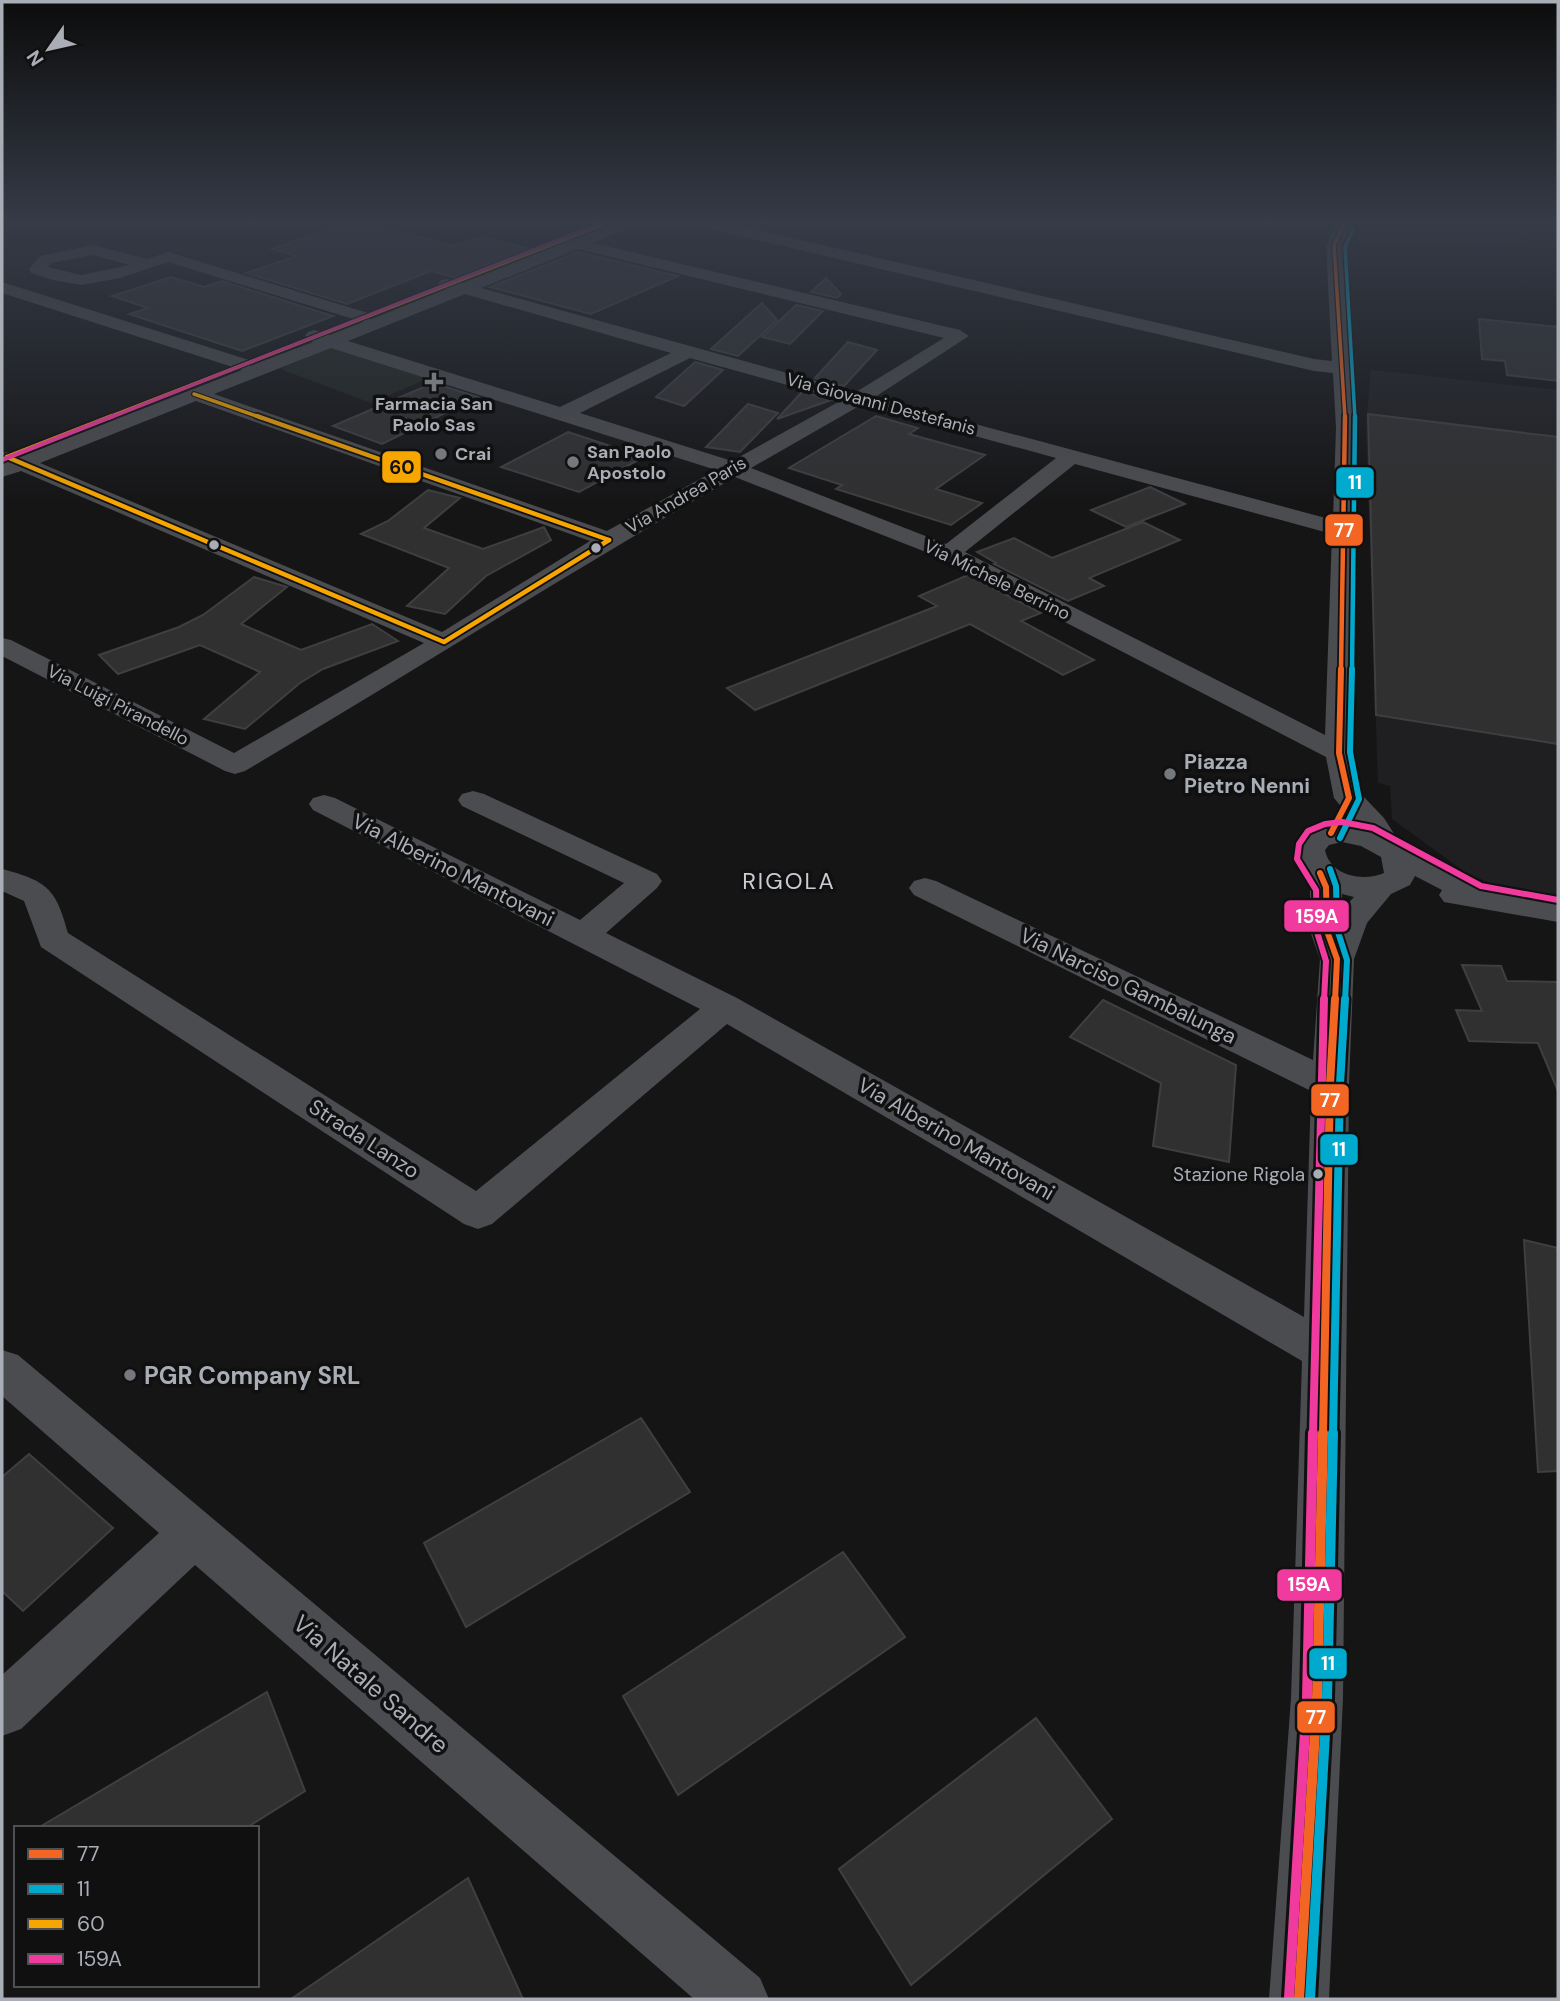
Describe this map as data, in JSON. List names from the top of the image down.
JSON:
{
  "streets": {
    "street": [
      "Via Giovanni Destefanis",
      "Via Andrea Paris",
      "Via Michele Berrino",
      "Via Luigi Pirandello",
      "Via Alberino Mantovani",
      "Via Narciso Gambalunga",
      "Strada Lanzo",
      "Via Natale Sandre"
    ]
  },
  "crossings": [
    ["Via Giovanni Destefanis", "Via Andrea Paris"],
    ["Via Andrea Paris", "Via Michele Berrino"],
    ["Via Andrea Paris", "Via Luigi Pirandello"],
    ["Via Alberino Mantovani", "Strada Lanzo"]
  ],
  "districts": ["RIGOLA"],
  "places": {
    "health": ["Farmacia San Paolo Sas"],
    "other": [
      "Crai",
      "San Paolo Apostolo",
      "Piazza Pietro Nenni",
      "Stazione Rigola",
      "PGR Company SRL"
    ]
  },
  "lines": [
    "transit line 77",
    "transit line 11",
    "transit line 60",
    "transit line 159A"
  ],
  "legend": [
    "77",
    "11",
    "60",
    "159A"
  ],
  "north": "bottom left"
}
